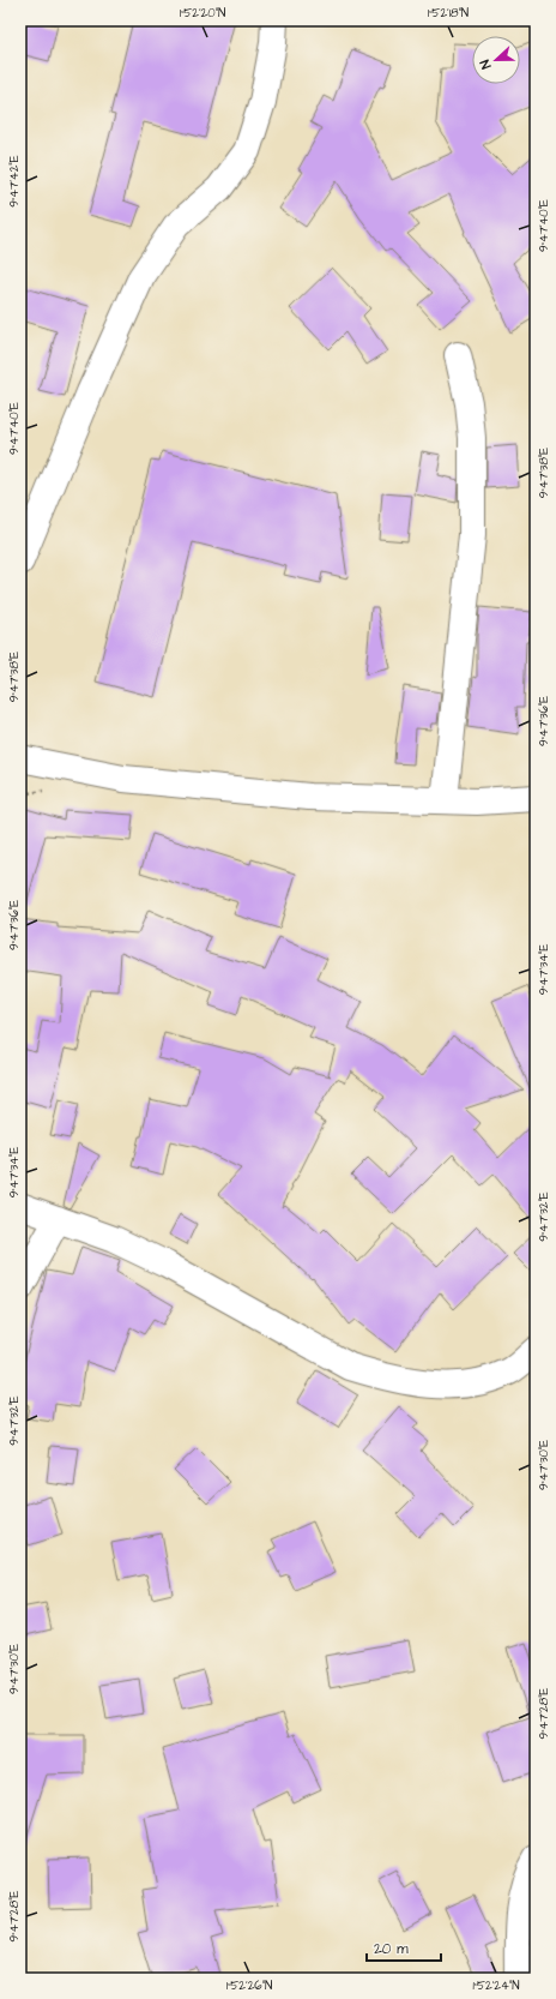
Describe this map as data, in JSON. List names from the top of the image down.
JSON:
{
  "scale_bar": "20 m",
  "north": "left",
  "coordinates": [
    "1°52'20\"N",
    "1°52'18\"N",
    "9°47'42\"E",
    "9°47'40\"E",
    "9°47'38\"E",
    "9°47'36\"E",
    "9°47'34\"E",
    "9°47'32\"E",
    "9°47'30\"E",
    "9°47'28\"E",
    "1°52'26\"N",
    "1°52'24\"N"
  ]
}
